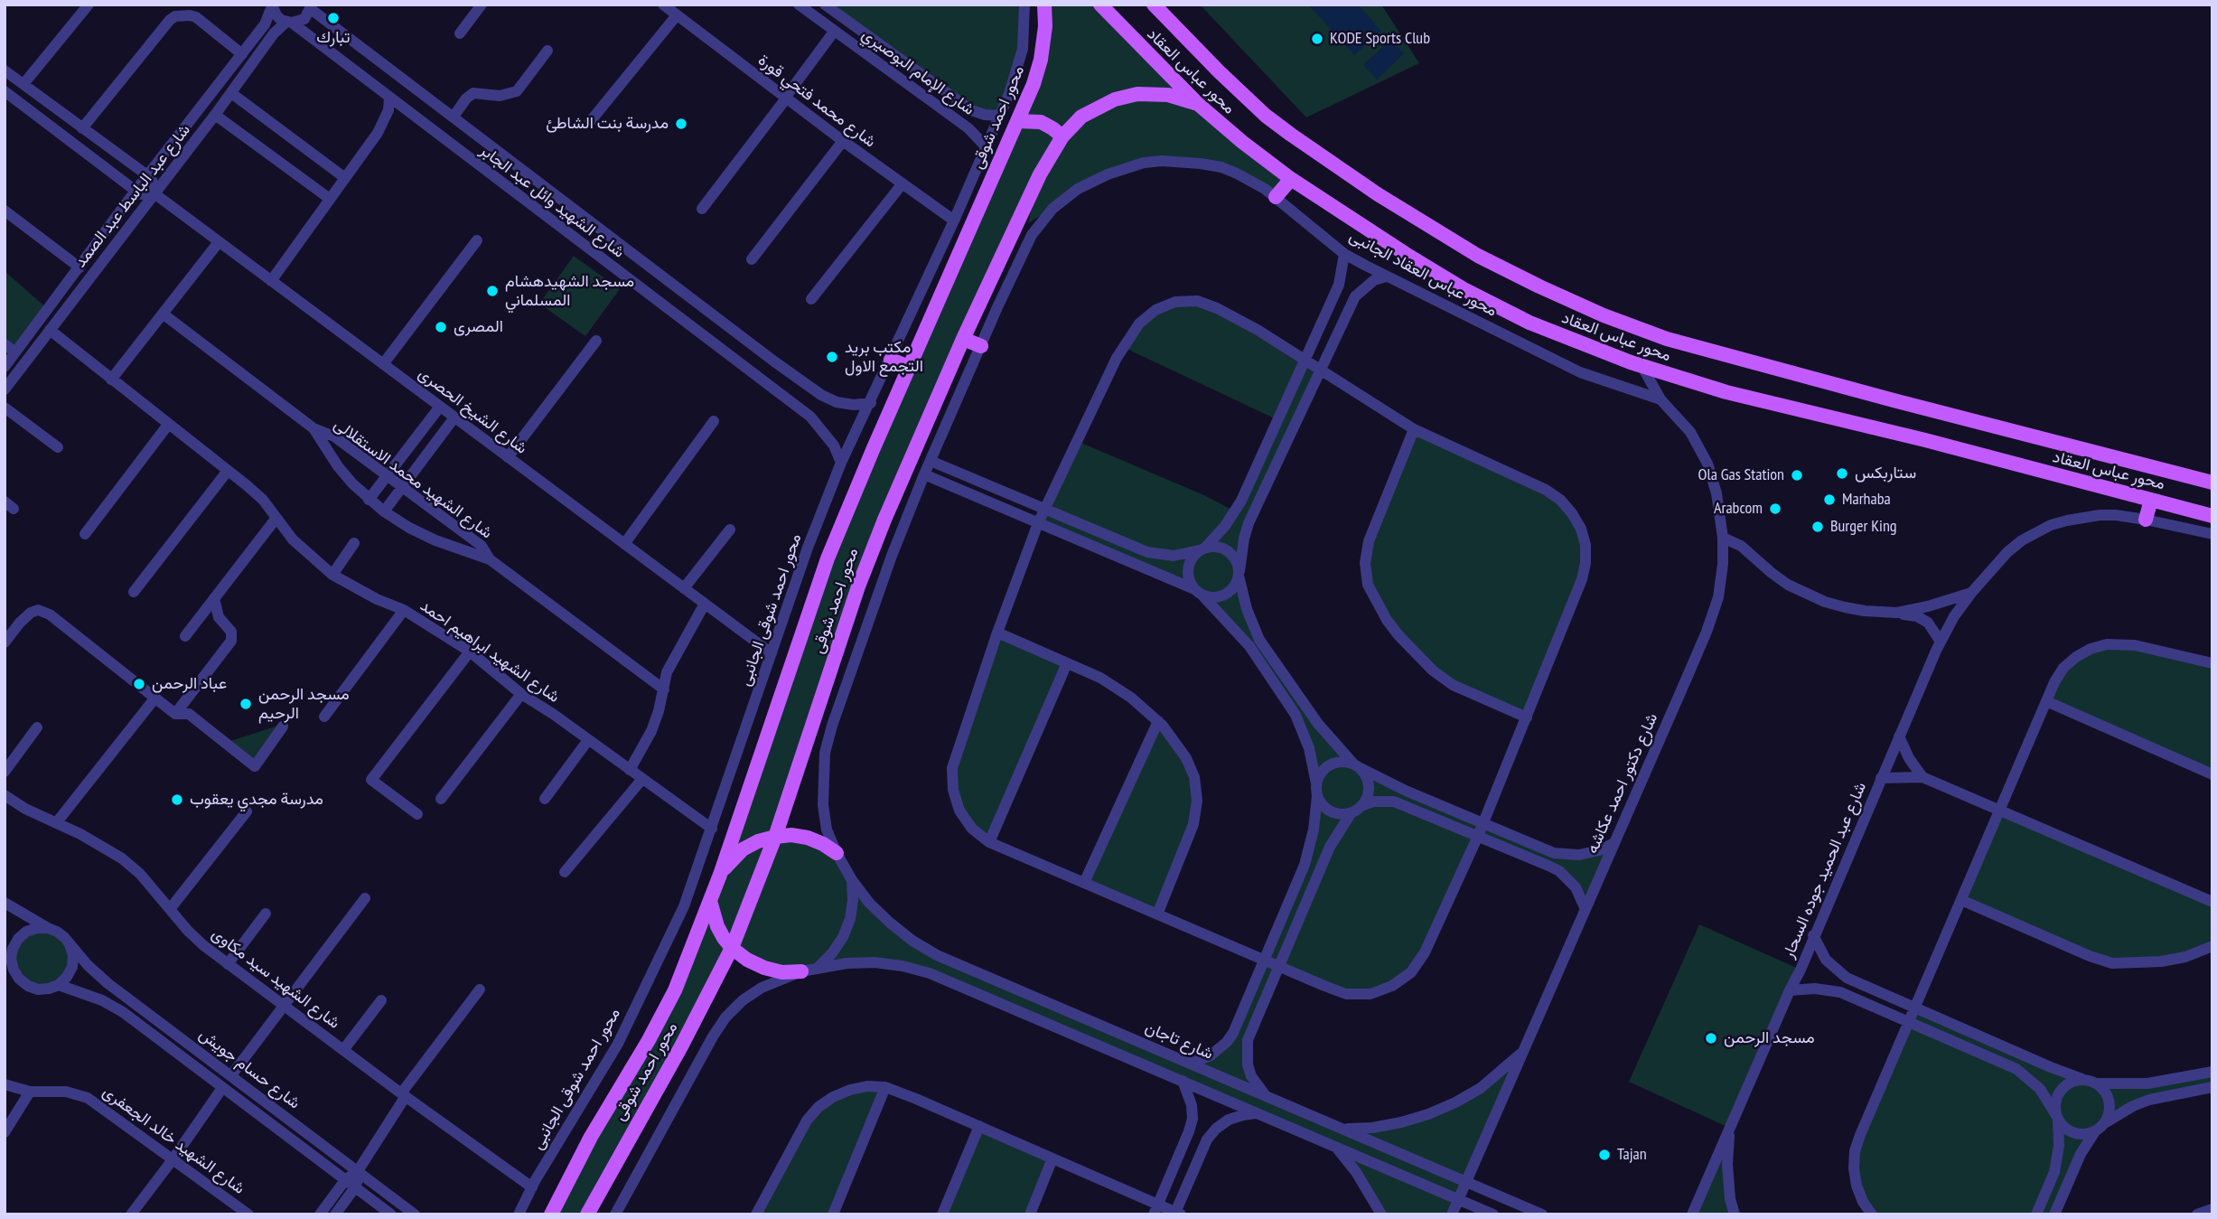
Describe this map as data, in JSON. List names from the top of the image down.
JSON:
{
  "streets": {
    "main road": ["محور عباس العقاد", "محور احمد شوقى"],
    "street": [
      "شارع الإمام البوصيري",
      "شارع محمد فتحي قورة",
      "شارع عبد الباسط عبد الصمد",
      "شارع الشهيد وائل عبد الجابر",
      "محور عباس العقاد الجانبى",
      "شارع الشيخ الحصرى",
      "شارع الشهيد محمد الاستقلالى",
      "محور احمد شوقى الجانبى",
      "شارع الشهيد ابراهيم احمد",
      "شارع دكتور احمد عكاشه",
      "شارع عبد الحميد جوده السحار",
      "شارع الشهيد سيد مكاوى",
      "شارع تاجان",
      "شارع حسام جويش",
      "شارع الشهيد خالد الجعفرى"
    ]
  },
  "crossings": [
    ["محور عباس العقاد", "محور احمد شوقى"],
    ["محور عباس العقاد", "شارع دكتور احمد عكاشه"],
    ["شارع الإمام البوصيري", "محور احمد شوقى الجانبى"],
    ["شارع محمد فتحي قورة", "محور احمد شوقى الجانبى"],
    ["محور احمد شوقى", "شارع تاجان"],
    ["شارع عبد الباسط عبد الصمد", "شارع الشهيد وائل عبد الجابر"],
    ["شارع عبد الباسط عبد الصمد", "شارع الشيخ الحصرى"],
    ["شارع عبد الباسط عبد الصمد", "شارع الشهيد ابراهيم احمد"],
    ["شارع الشهيد وائل عبد الجابر", "محور احمد شوقى الجانبى"],
    ["محور عباس العقاد الجانبى", "شارع دكتور احمد عكاشه"],
    ["شارع الشيخ الحصرى", "محور احمد شوقى الجانبى"],
    ["محور احمد شوقى الجانبى", "شارع الشهيد ابراهيم احمد"],
    ["محور احمد شوقى الجانبى", "شارع الشهيد سيد مكاوى"],
    ["شارع دكتور احمد عكاشه", "شارع تاجان"]
  ],
  "places": [
    "تبارك",
    "KODE Sports Club",
    "مدرسة بنت الشاطئ",
    "مسجد الشهيدهشام المسلماني",
    "المصرى",
    "مكتب بريد التجمع الاول",
    "ستاربكس",
    "Ola Gas Station",
    "Marhaba",
    "Arabcom",
    "Burger King",
    "عباد الرحمن",
    "مسجد الرحمن الرحيم",
    "مدرسة مجدي يعقوب",
    "مسجد الرحمن",
    "Tajan"
  ]
}
